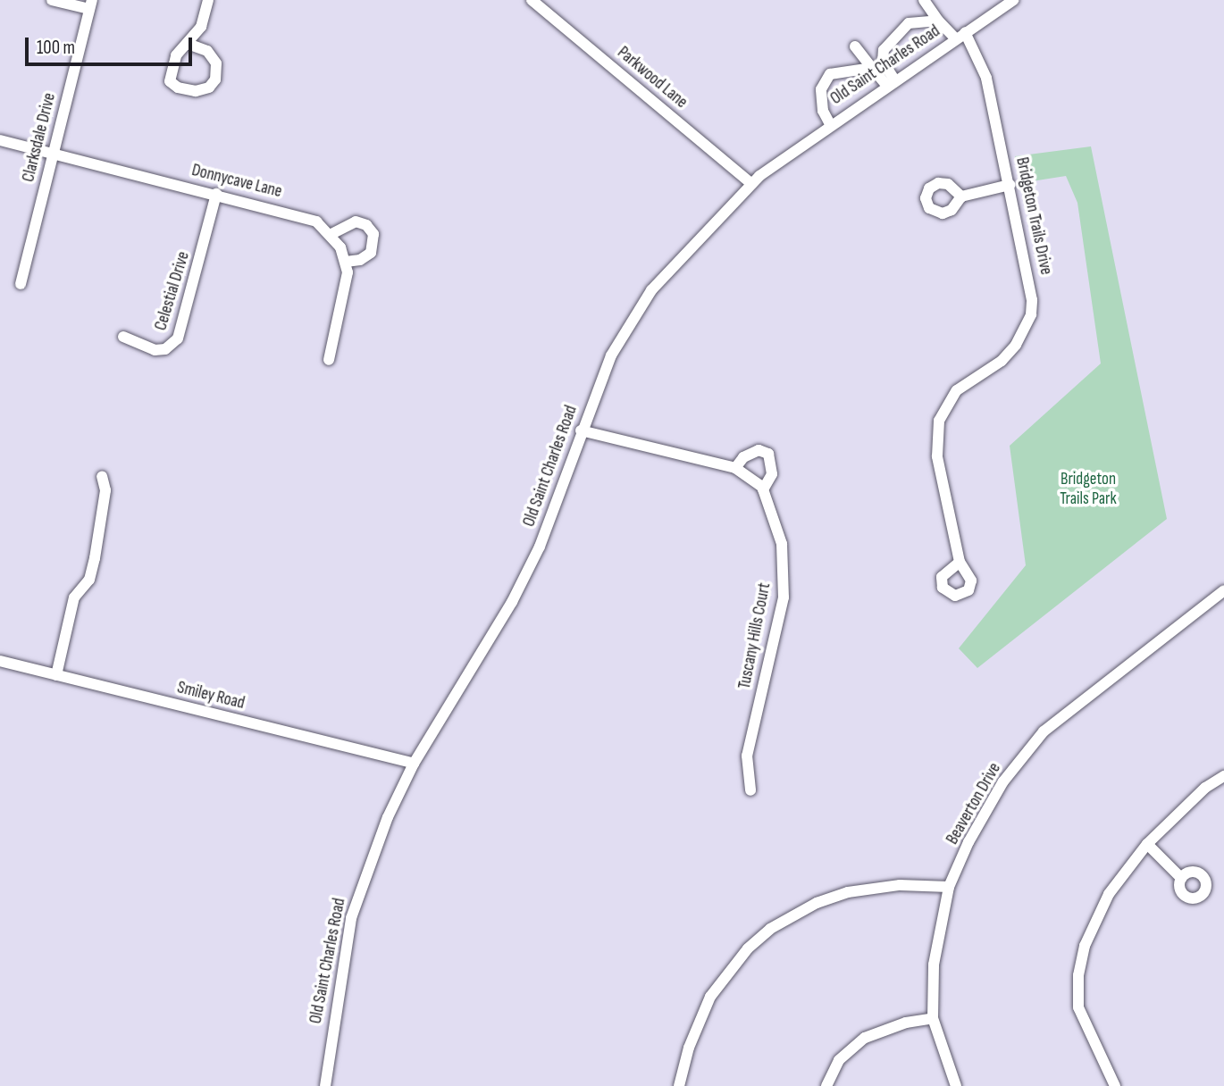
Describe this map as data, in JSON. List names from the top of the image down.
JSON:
{
  "streets": {
    "street": [
      "Old Saint Charles Road",
      "Parkwood Lane",
      "Clarksdale Drive",
      "Donnycave Lane",
      "Bridgeton Trails Drive",
      "Celestial Drive",
      "Tuscany Hills Court",
      "Smiley Road",
      "Beaverton Drive"
    ]
  },
  "crossings": [
    ["Old Saint Charles Road", "Parkwood Lane"],
    ["Old Saint Charles Road", "Bridgeton Trails Drive"],
    ["Old Saint Charles Road", "Smiley Road"],
    ["Clarksdale Drive", "Donnycave Lane"],
    ["Donnycave Lane", "Celestial Drive"]
  ],
  "parks": ["Bridgeton Trails Park"],
  "scale_bar": "100 m"
}
